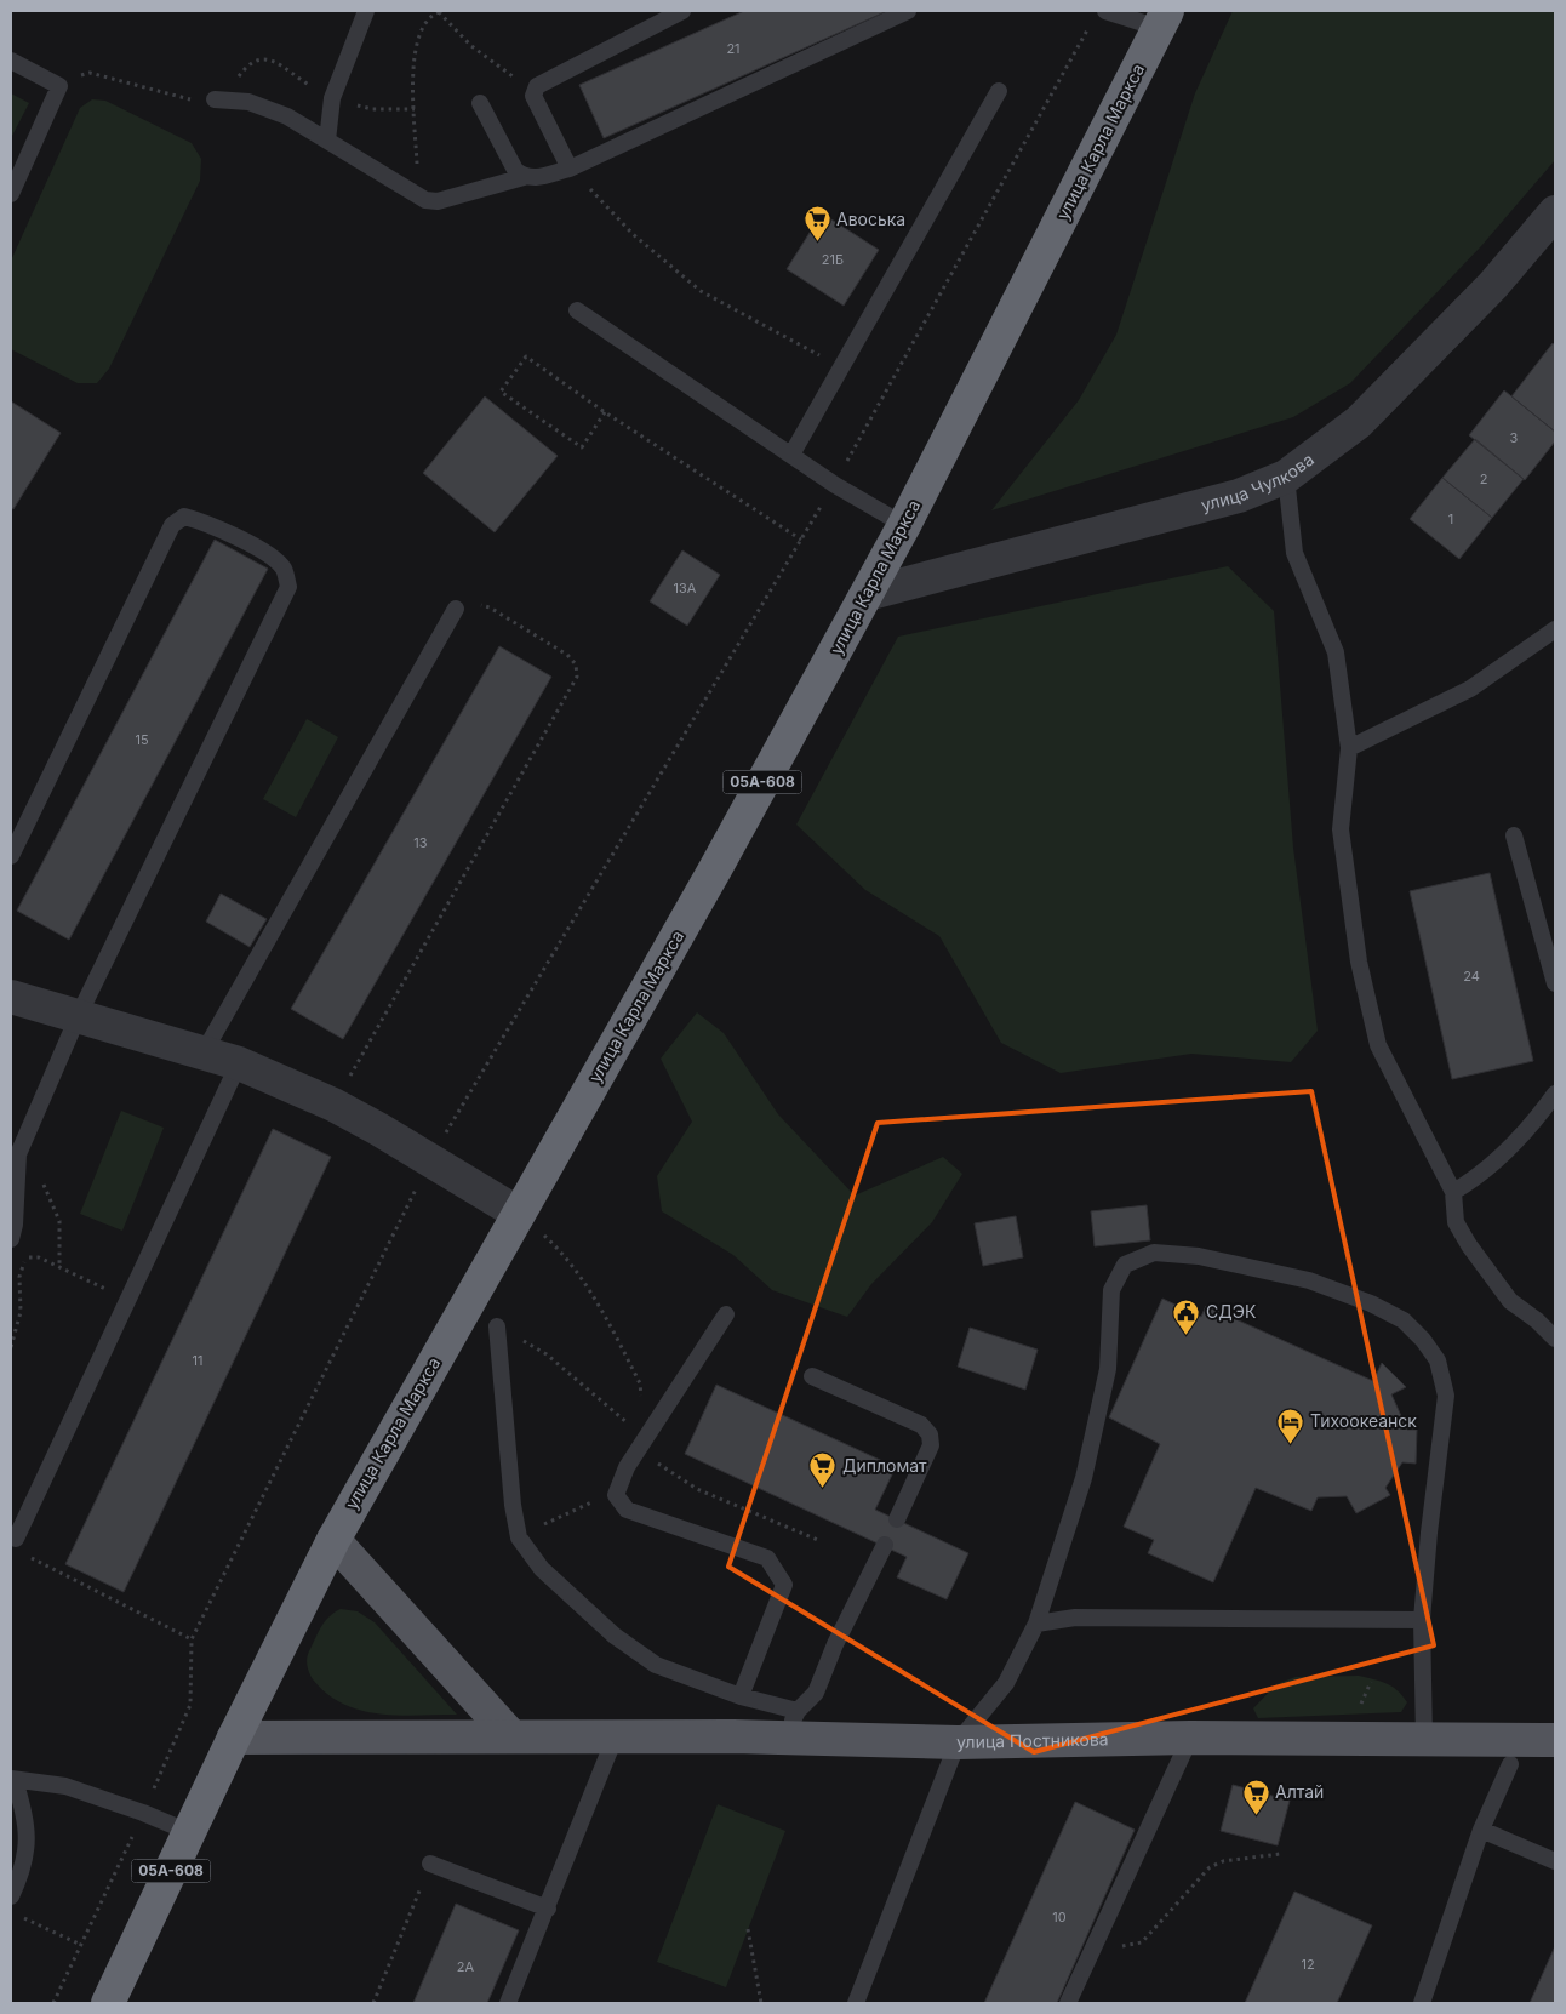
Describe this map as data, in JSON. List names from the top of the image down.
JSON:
{
  "streets": {
    "highway": ["улица Карла Маркса", "05А-608"],
    "main road": ["улица Постникова"],
    "street": ["улица Чулкова"]
  },
  "crossings": [
    ["улица Карла Маркса", "улица Чулкова"],
    ["улица Карла Маркса", "улица Постникова"]
  ],
  "places": {
    "supermarket": ["Авоська", "Дипломат", "Алтай"],
    "public building": ["СДЭК"],
    "hotel": ["Тихоокеанск"]
  },
  "house_numbers": [
    "21",
    "21Б",
    "3",
    "2",
    "1",
    "13А",
    "15",
    "13",
    "24",
    "11",
    "10",
    "12",
    "2А"
  ]
}
